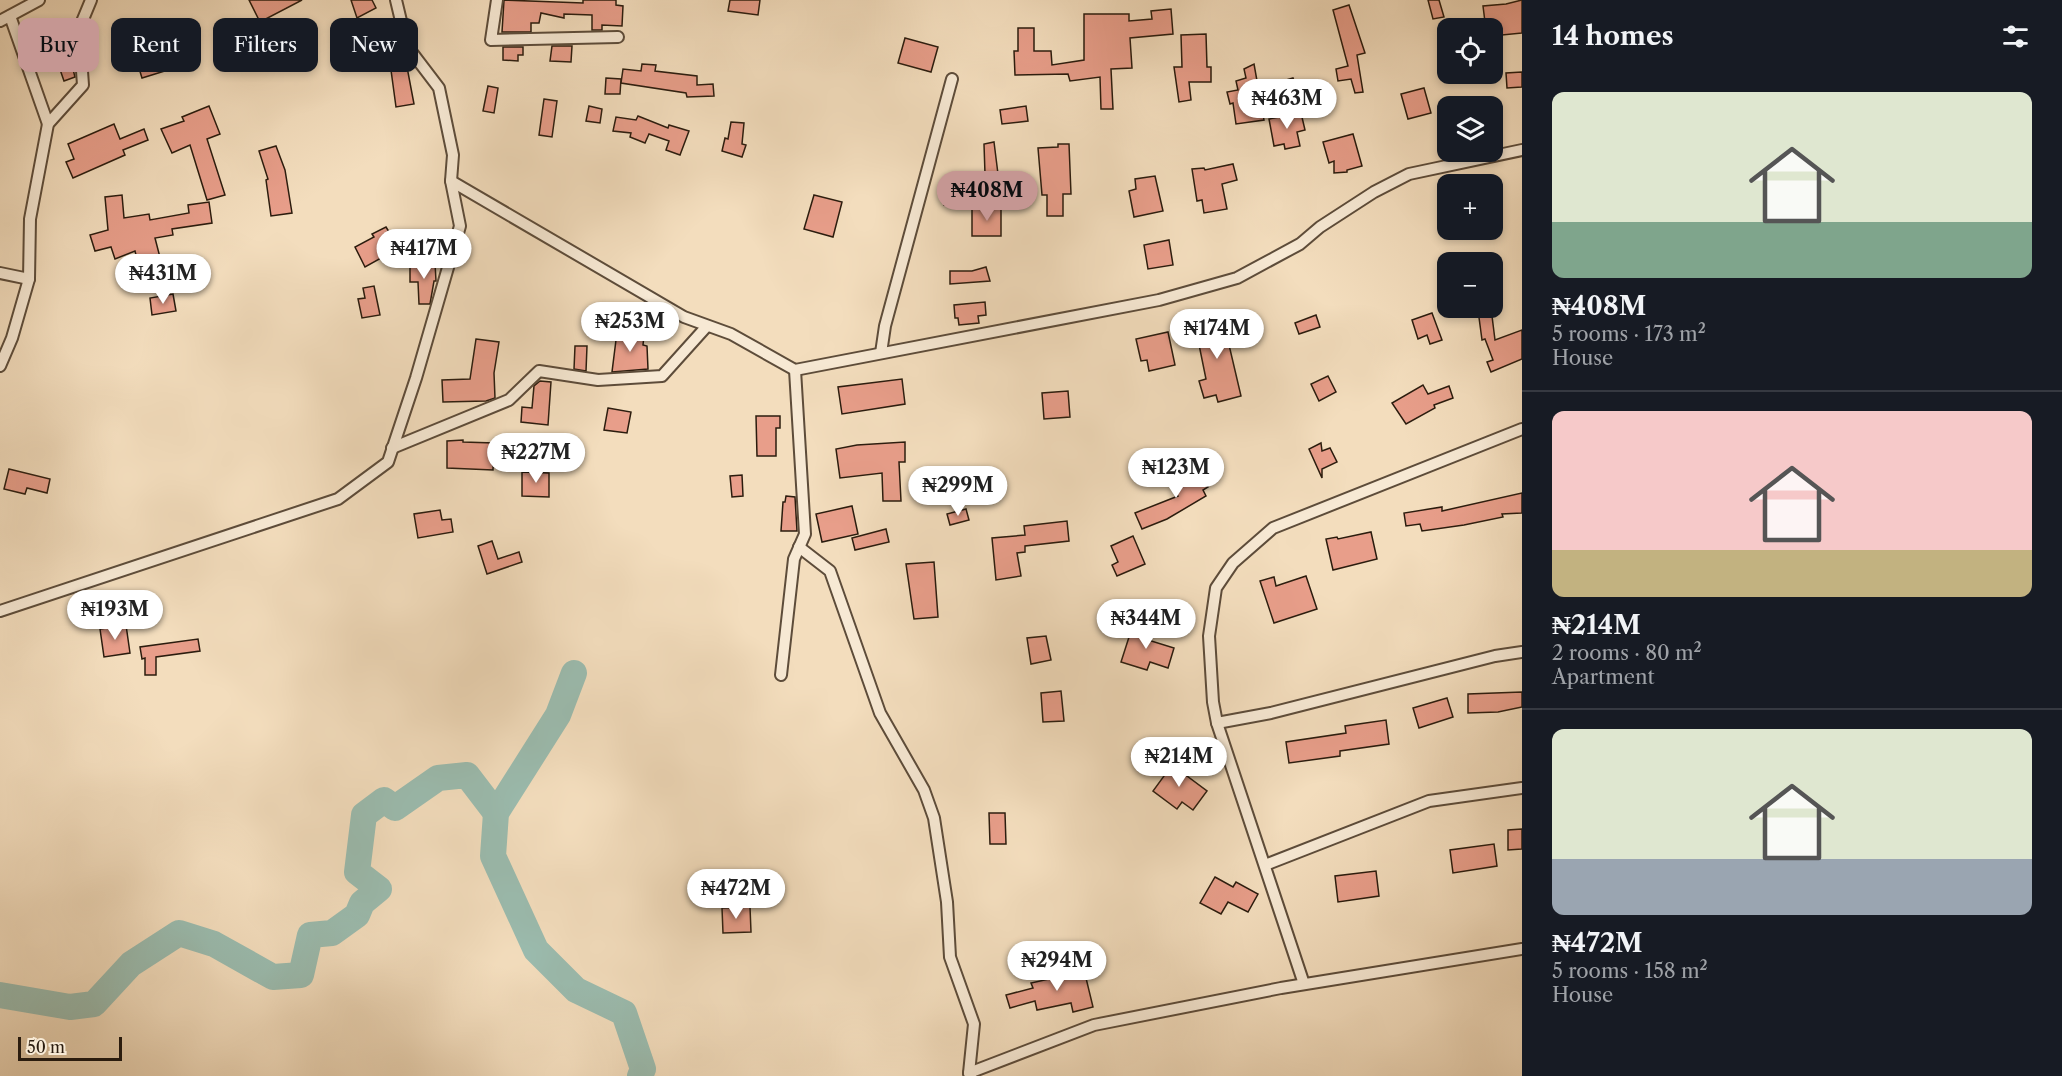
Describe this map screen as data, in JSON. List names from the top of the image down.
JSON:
{
  "scale_bar": "50 m",
  "page": {
    "heading": "14 homes",
    "map_buttons": ["+", "−"],
    "chip": [
      "Buy",
      "Rent",
      "Filters",
      "New"
    ],
    "list": [
      {
        "name": "₦408M",
        "note": "5 rooms · 173 m² · House"
      },
      {
        "name": "₦214M",
        "note": "2 rooms · 80 m² · Apartment"
      },
      {
        "name": "₦472M",
        "note": "5 rooms · 158 m² · House"
      }
    ],
    "price": [
      "₦463M",
      "₦408M",
      "₦417M",
      "₦431M",
      "₦253M",
      "₦174M",
      "₦227M",
      "₦123M",
      "₦299M",
      "₦193M",
      "₦344M",
      "₦214M",
      "₦472M",
      "₦294M"
    ],
    "scale": "50 m"
  }
}
